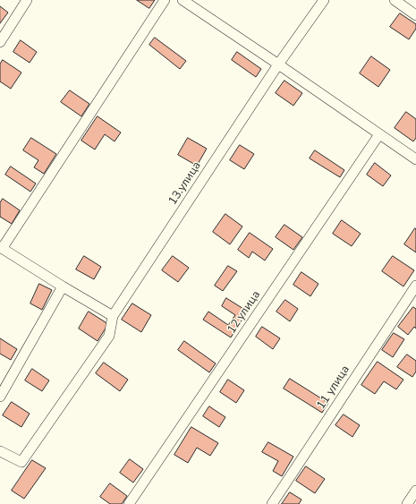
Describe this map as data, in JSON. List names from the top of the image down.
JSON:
{
  "streets": {
    "street": ["13.улица", "12.улица", "11 улица"]
  }
}
